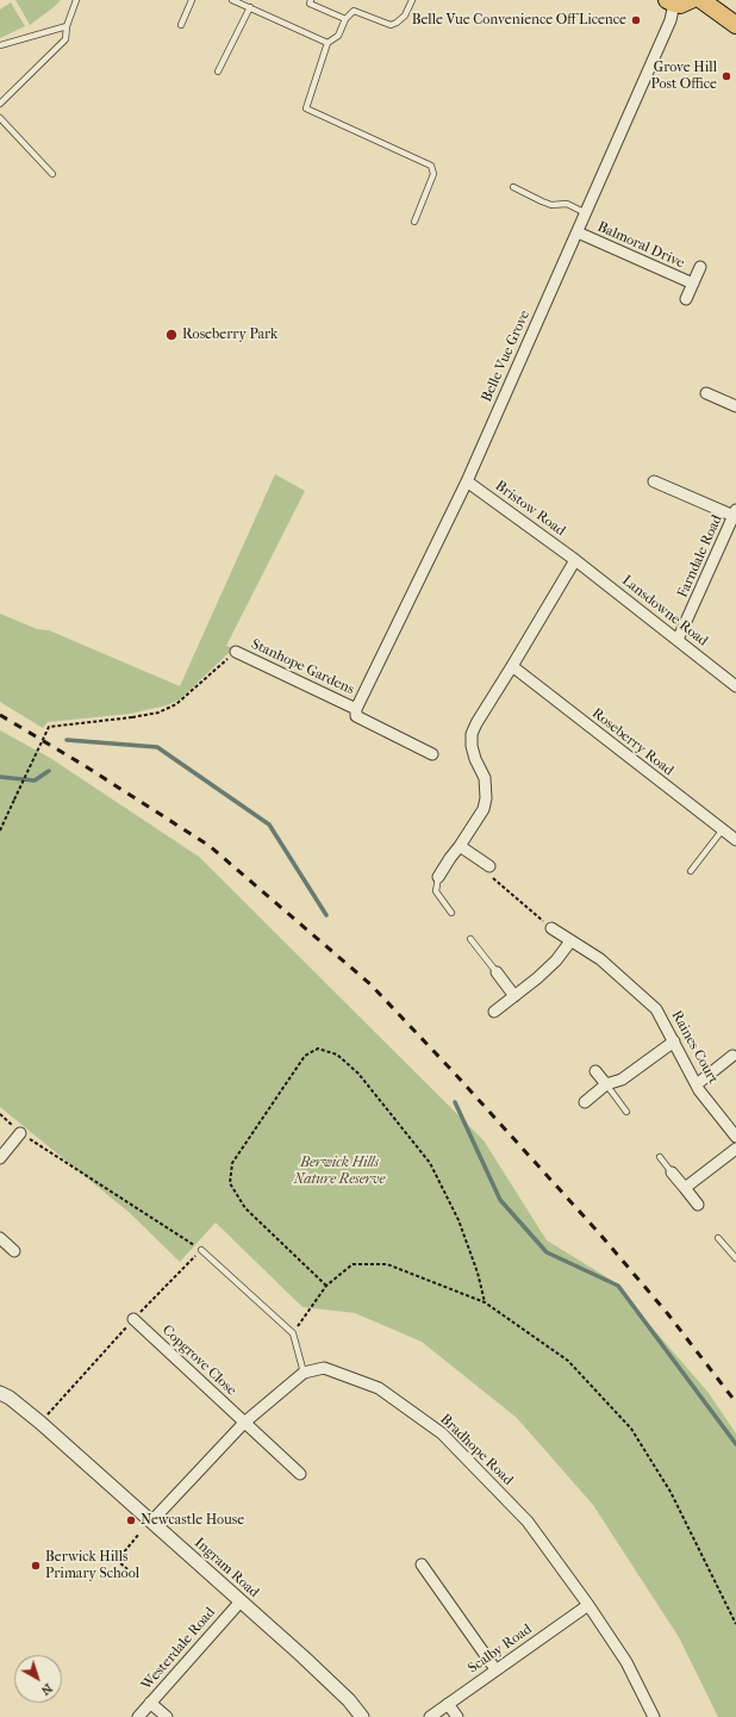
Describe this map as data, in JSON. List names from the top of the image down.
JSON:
{
  "streets": {
    "street": [
      "Balmoral Drive",
      "Belle Vue Grove",
      "Bristow Road",
      "Farndale Road",
      "Lansdowne Road",
      "Stanhope Gardens",
      "Roseberry Road",
      "Raines Court",
      "Copgrove Close",
      "Bradhope Road",
      "Ingram Road",
      "Westerdale Road",
      "Scalby Road"
    ]
  },
  "crossings": [
    ["Balmoral Drive", "Belle Vue Grove"],
    ["Belle Vue Grove", "Bristow Road"],
    ["Belle Vue Grove", "Stanhope Gardens"],
    ["Bristow Road", "Lansdowne Road"],
    ["Farndale Road", "Lansdowne Road"],
    ["Bradhope Road", "Scalby Road"],
    ["Ingram Road", "Westerdale Road"]
  ],
  "parks": ["Berwick Hills Nature Reserve"],
  "places": [
    "Belle Vue Convenience Off Licence",
    "Grove Hill Post Office",
    "Roseberry Park",
    "Newcastle House",
    "Berwick Hills Primary School"
  ],
  "north": "bottom right"
}
